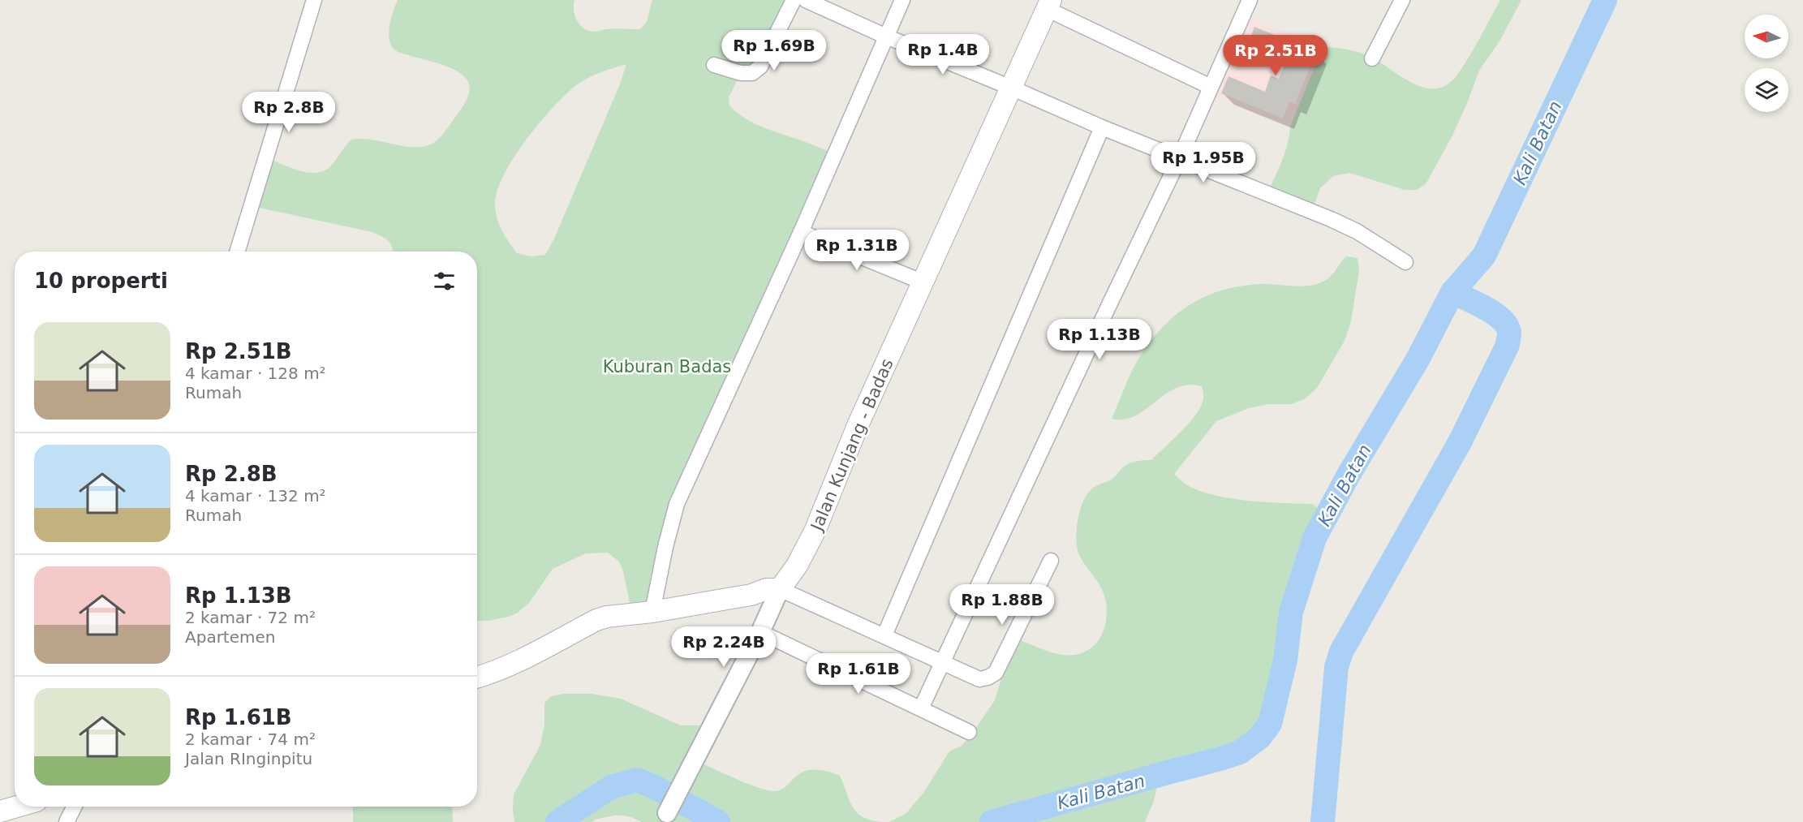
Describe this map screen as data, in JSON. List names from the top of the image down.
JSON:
{
  "streets": {
    "main road": ["Jalan Kunjang - Badas"]
  },
  "water": ["Kali Batan"],
  "parks": ["Kuburan Badas"],
  "north": "left",
  "page": {
    "price": [
      "Rp 1.69B",
      "Rp 1.4B",
      "Rp 2.51B",
      "Rp 2.8B",
      "Rp 1.95B",
      "Rp 1.31B",
      "Rp 1.13B",
      "Rp 1.88B",
      "Rp 2.24B",
      "Rp 1.61B"
    ],
    "heading": "10 properti",
    "list": [
      {
        "name": "Rp 2.51B",
        "note": "4 kamar · 128 m² · Rumah"
      },
      {
        "name": "Rp 2.8B",
        "note": "4 kamar · 132 m² · Rumah"
      },
      {
        "name": "Rp 1.13B",
        "note": "2 kamar · 72 m² · Apartemen"
      },
      {
        "name": "Rp 1.61B",
        "note": "2 kamar · 74 m² · Jalan RInginpitu"
      }
    ]
  }
}
